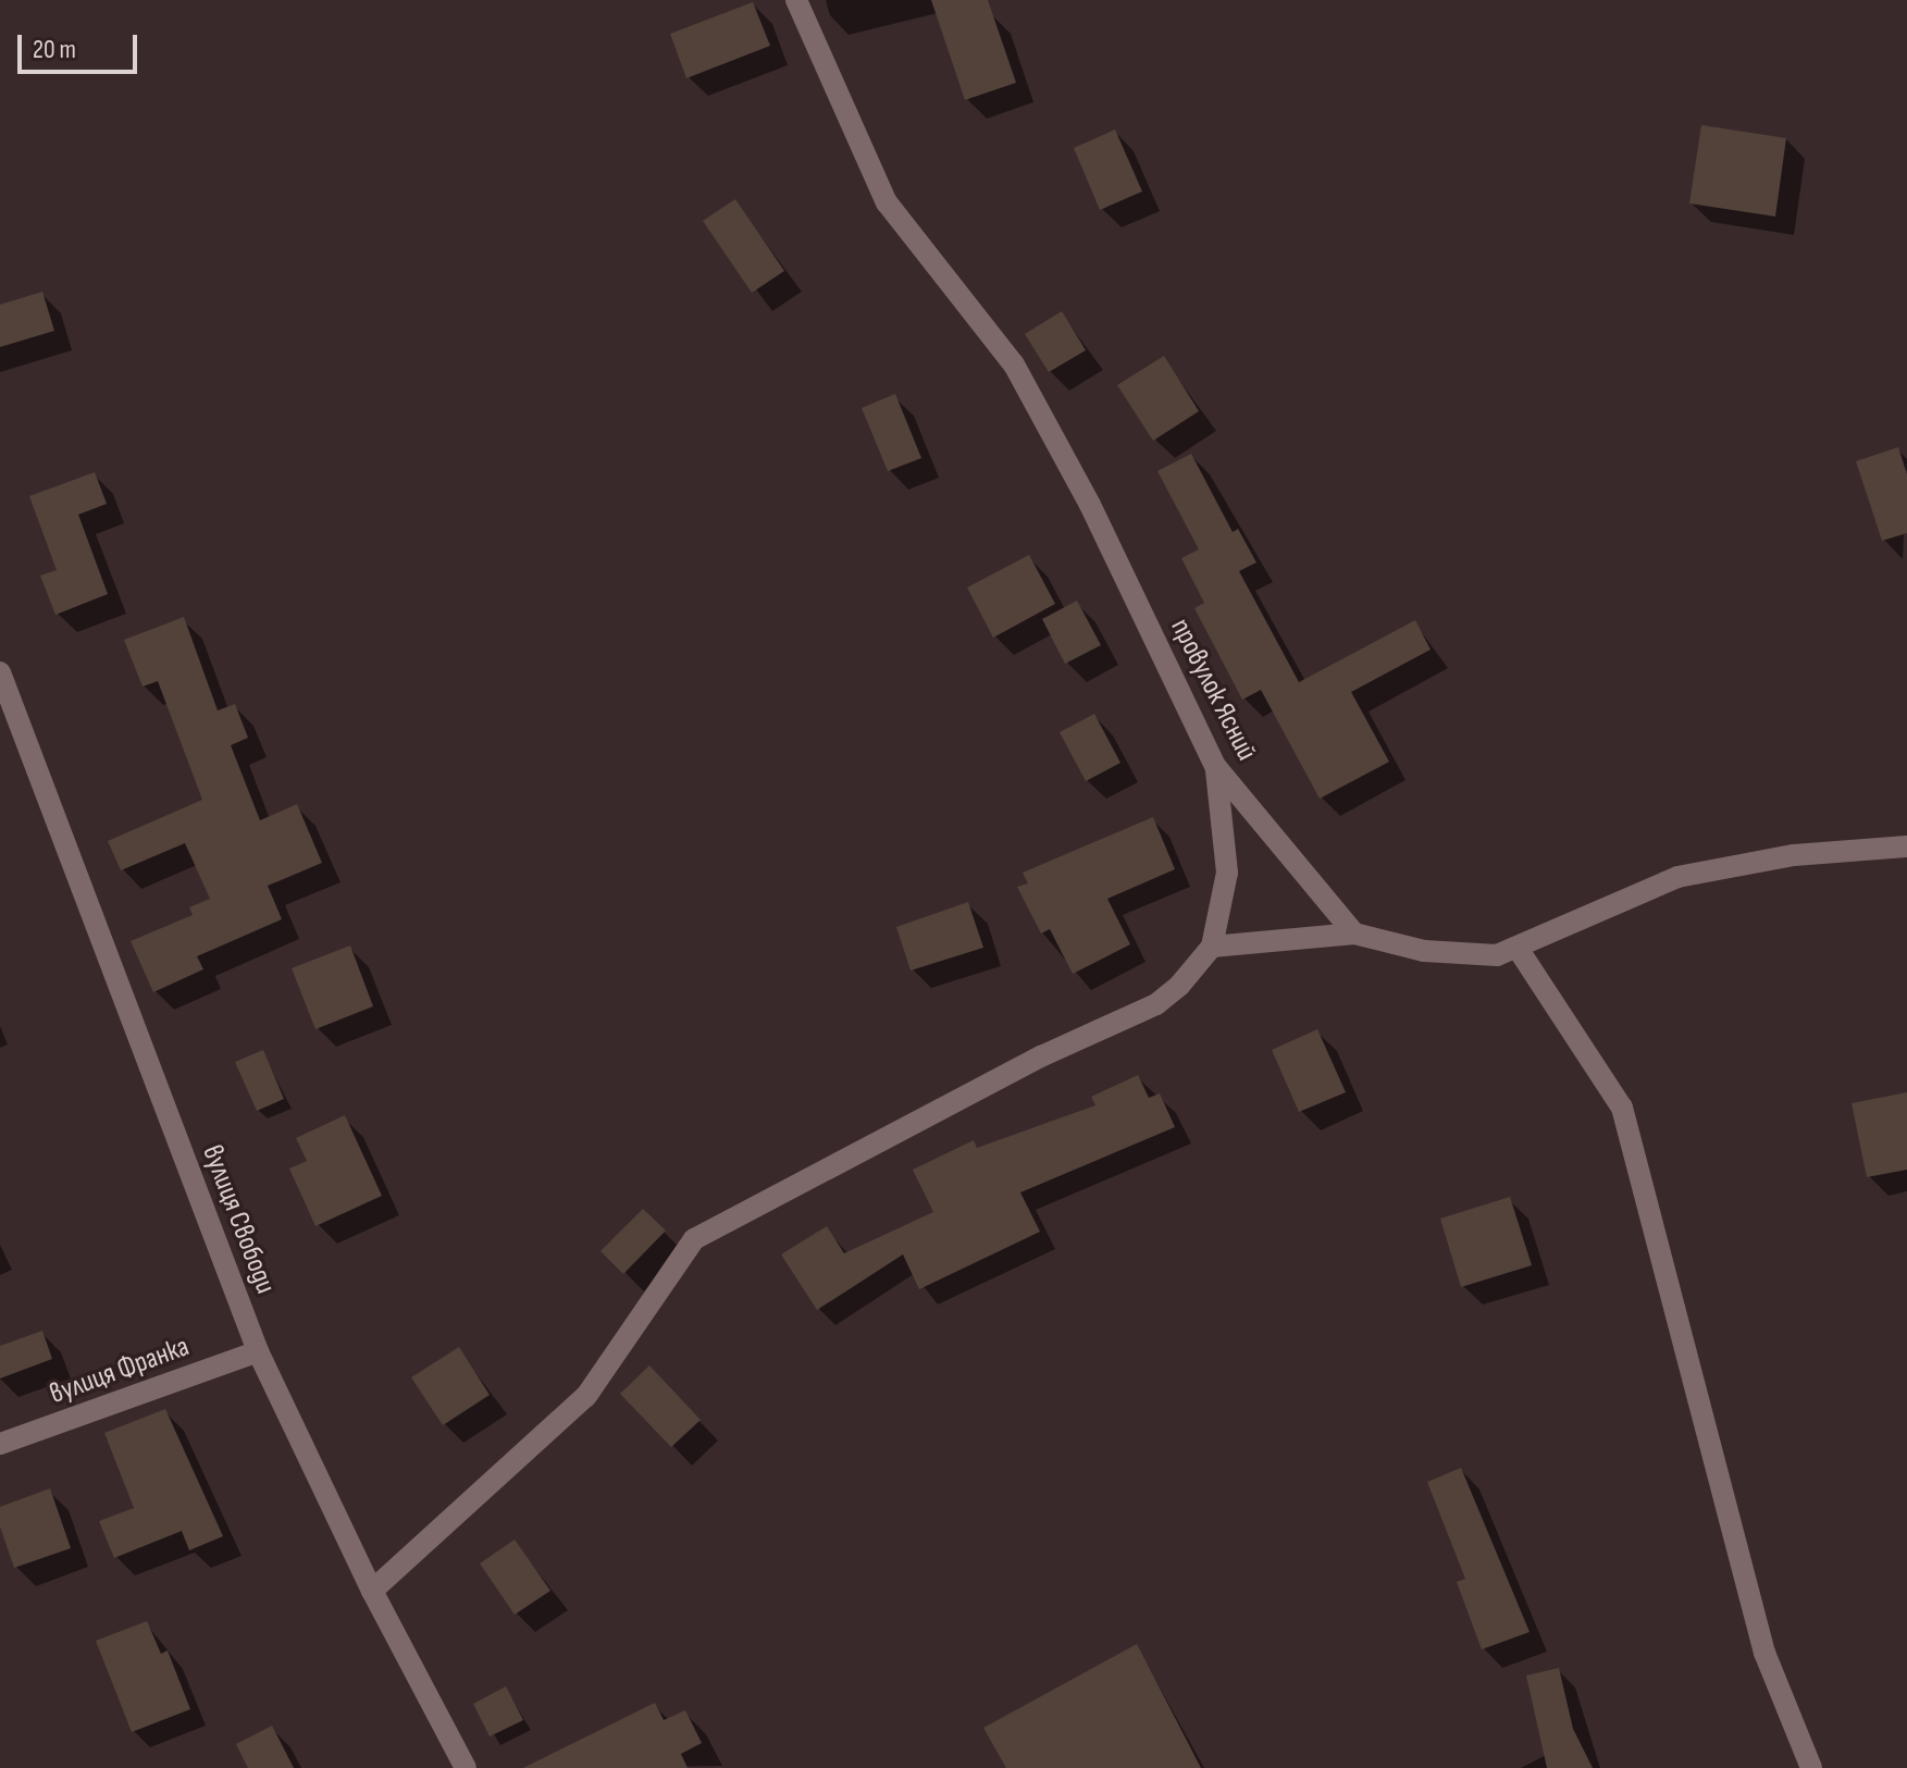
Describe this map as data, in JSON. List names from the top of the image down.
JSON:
{
  "streets": {
    "street": ["провулок Ясний", "вулиця Свободи", "вулиця Франка"]
  },
  "crossings": [
    ["вулиця Свободи", "вулиця Франка"]
  ],
  "scale_bar": "20 m"
}
